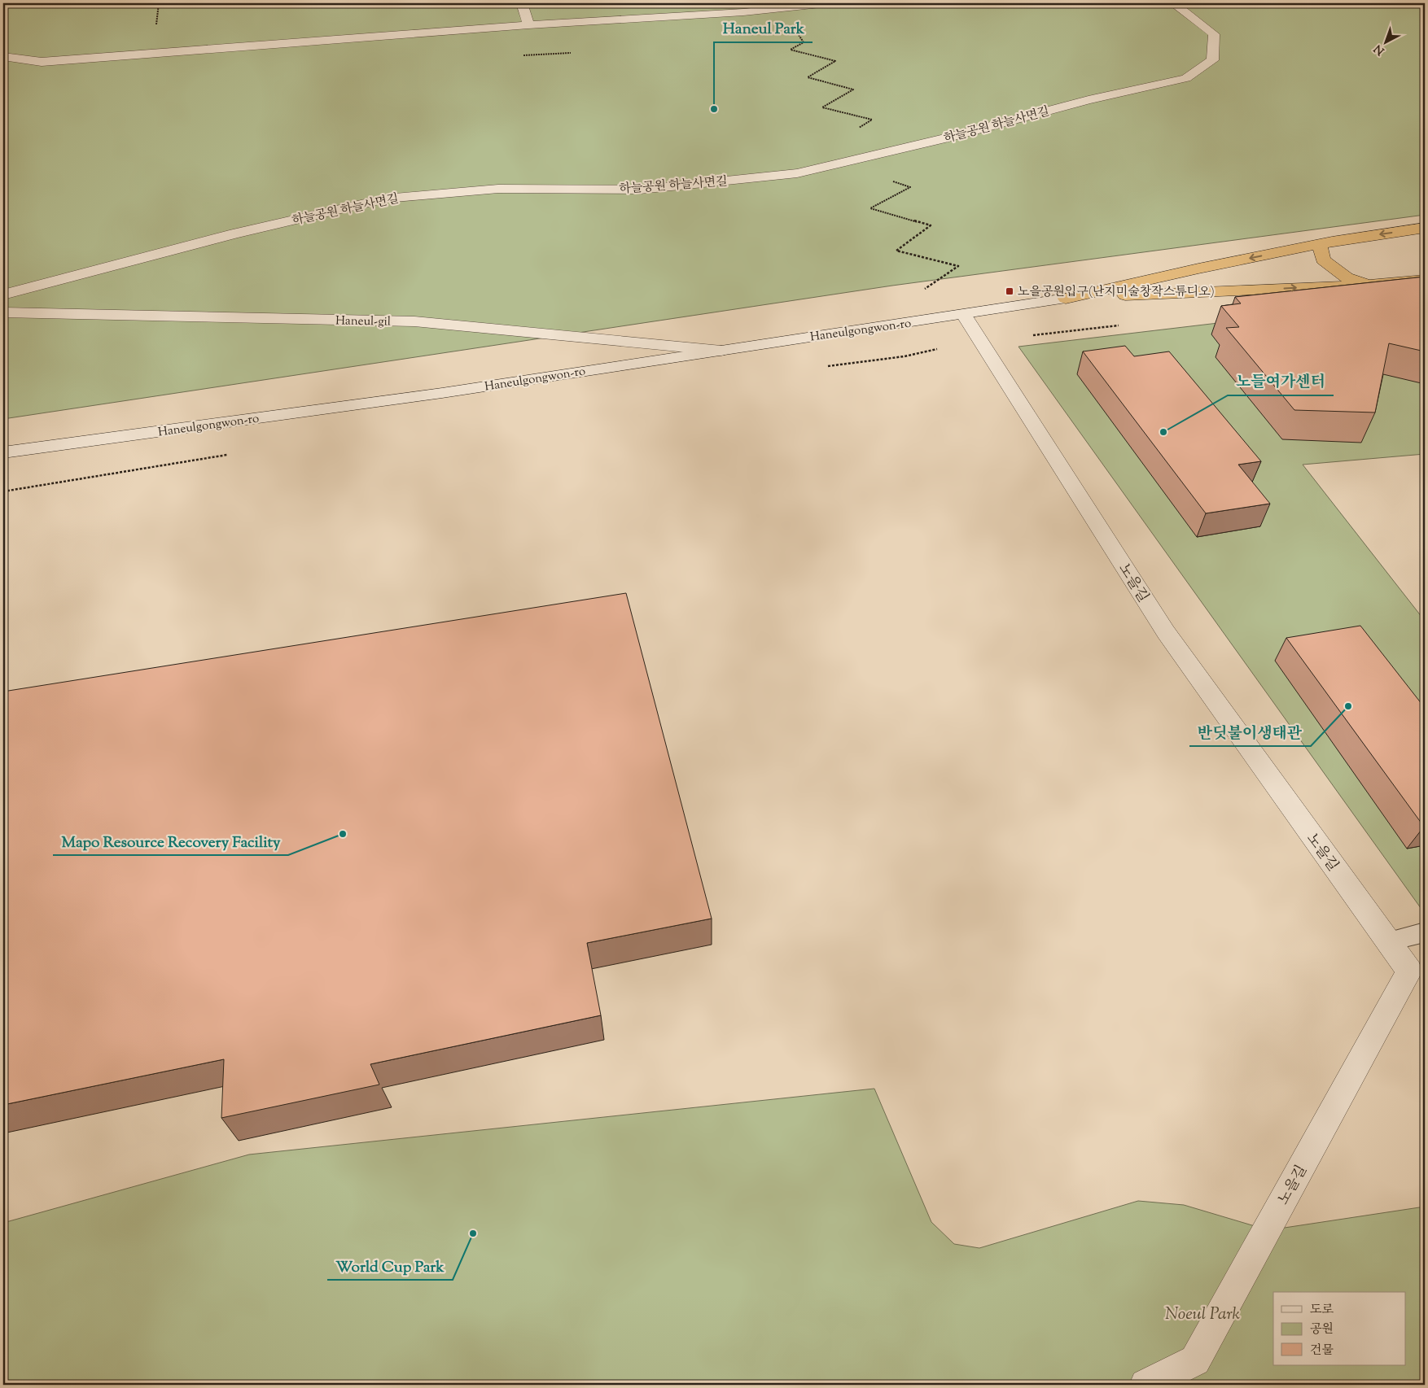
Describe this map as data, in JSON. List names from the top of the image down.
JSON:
{
  "streets": {
    "street": [
      "하늘공원 하늘사면길",
      "Haneul-gil",
      "Haneulgongwon-ro",
      "노을길"
    ]
  },
  "crossings": [
    ["Haneul-gil", "Haneulgongwon-ro"],
    ["Haneulgongwon-ro", "노을길"]
  ],
  "parks": ["Noeul Park"],
  "places": {
    "other": [
      "Haneul Park",
      "노들여가센터",
      "반딧불이생태관",
      "Mapo Resource Recovery Facility",
      "World Cup Park"
    ],
    "transit": ["노을공원입구(난지미술창작스튜디오)"]
  },
  "legend": ["도로", "공원", "건물"],
  "north": "bottom left"
}
